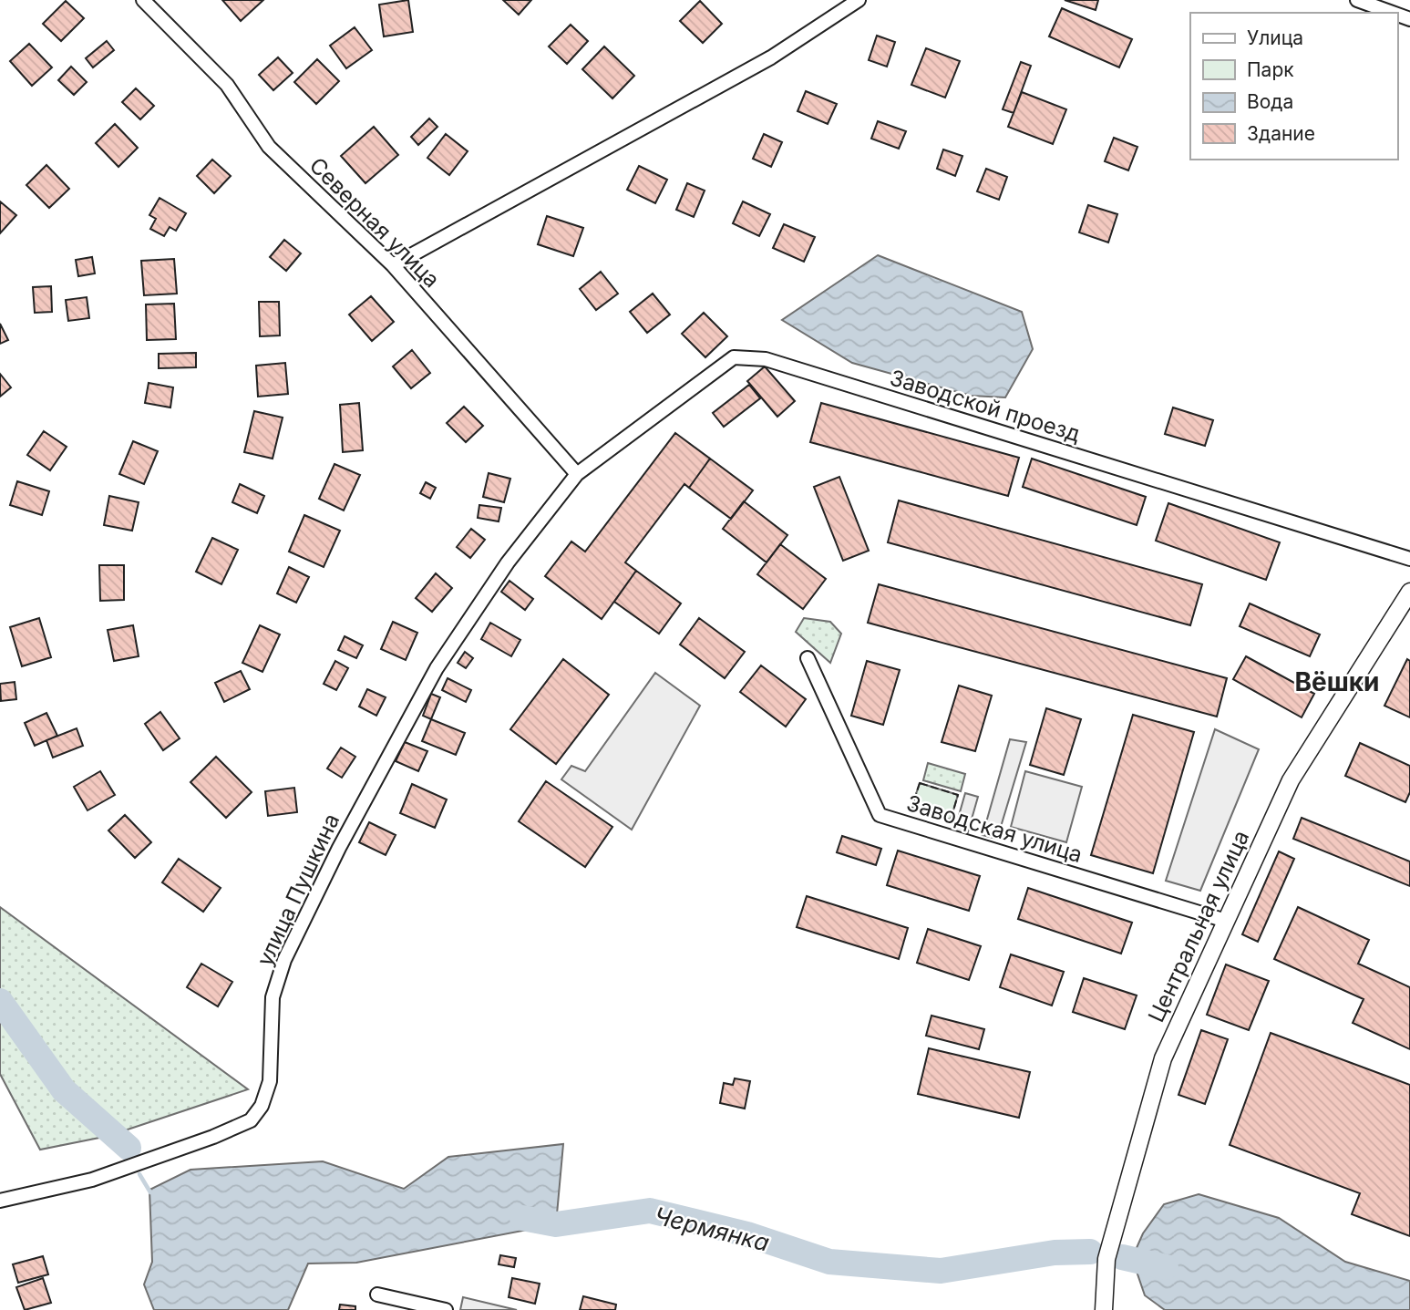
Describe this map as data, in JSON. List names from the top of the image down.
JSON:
{
  "streets": {
    "street": [
      "Северная улица",
      "Заводской проезд",
      "Заводская улица",
      "улица Пушкина",
      "Центральная улица"
    ]
  },
  "crossings": [
    ["Северная улица", "Заводской проезд"],
    ["Северная улица", "улица Пушкина"],
    ["Заводской проезд", "улица Пушкина"],
    ["Заводская улица", "Центральная улица"]
  ],
  "districts": ["Вёшки"],
  "water": ["Чермянка"],
  "legend": [
    "Улица",
    "Парк",
    "Вода",
    "Здание"
  ]
}
